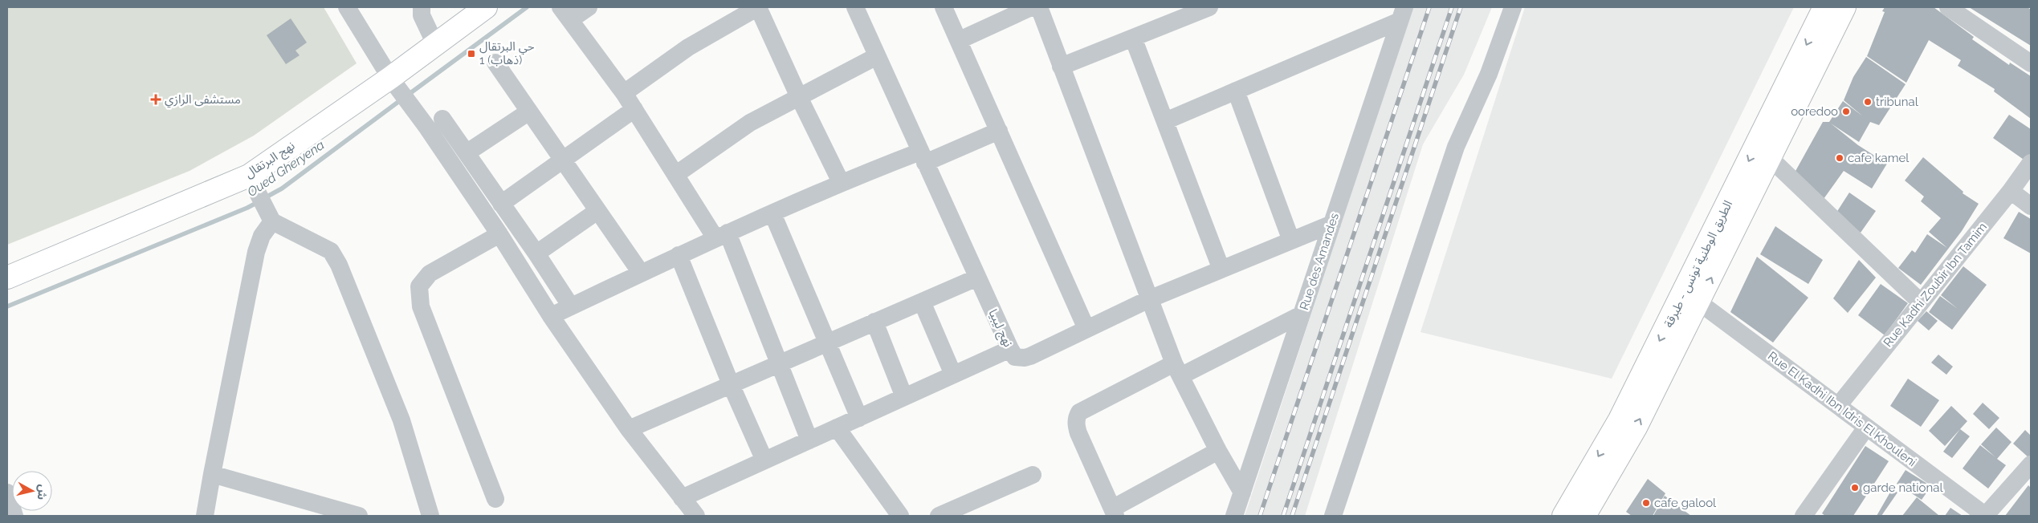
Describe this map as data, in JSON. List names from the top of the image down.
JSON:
{
  "streets": {
    "main road": ["نهج البرتقال", "الطريق الوطنية تونس - طبرقة"],
    "street": [
      "Rue des Amandes",
      "Rue Kadhi Zoubir Ibn Tamim",
      "نهج ليبيا",
      "Rue El Kadhi Ibn Idris El Khouleni"
    ]
  },
  "crossings": [
    ["Rue des Amandes", "نهج ليبيا"],
    ["الطريق الوطنية تونس - طبرقة", "Rue El Kadhi Ibn Idris El Khouleni"],
    ["Rue Kadhi Zoubir Ibn Tamim", "Rue El Kadhi Ibn Idris El Khouleni"]
  ],
  "water": ["Oued Gheryena"],
  "places": {
    "transit": ["حي البرتقال 1 (ذهاب)"],
    "health": ["مستشفى الرازي"],
    "other": [
      "tribunal",
      "ooredoo",
      "cafe kamel",
      "garde national",
      "cafe galool"
    ]
  },
  "north": "right"
}
